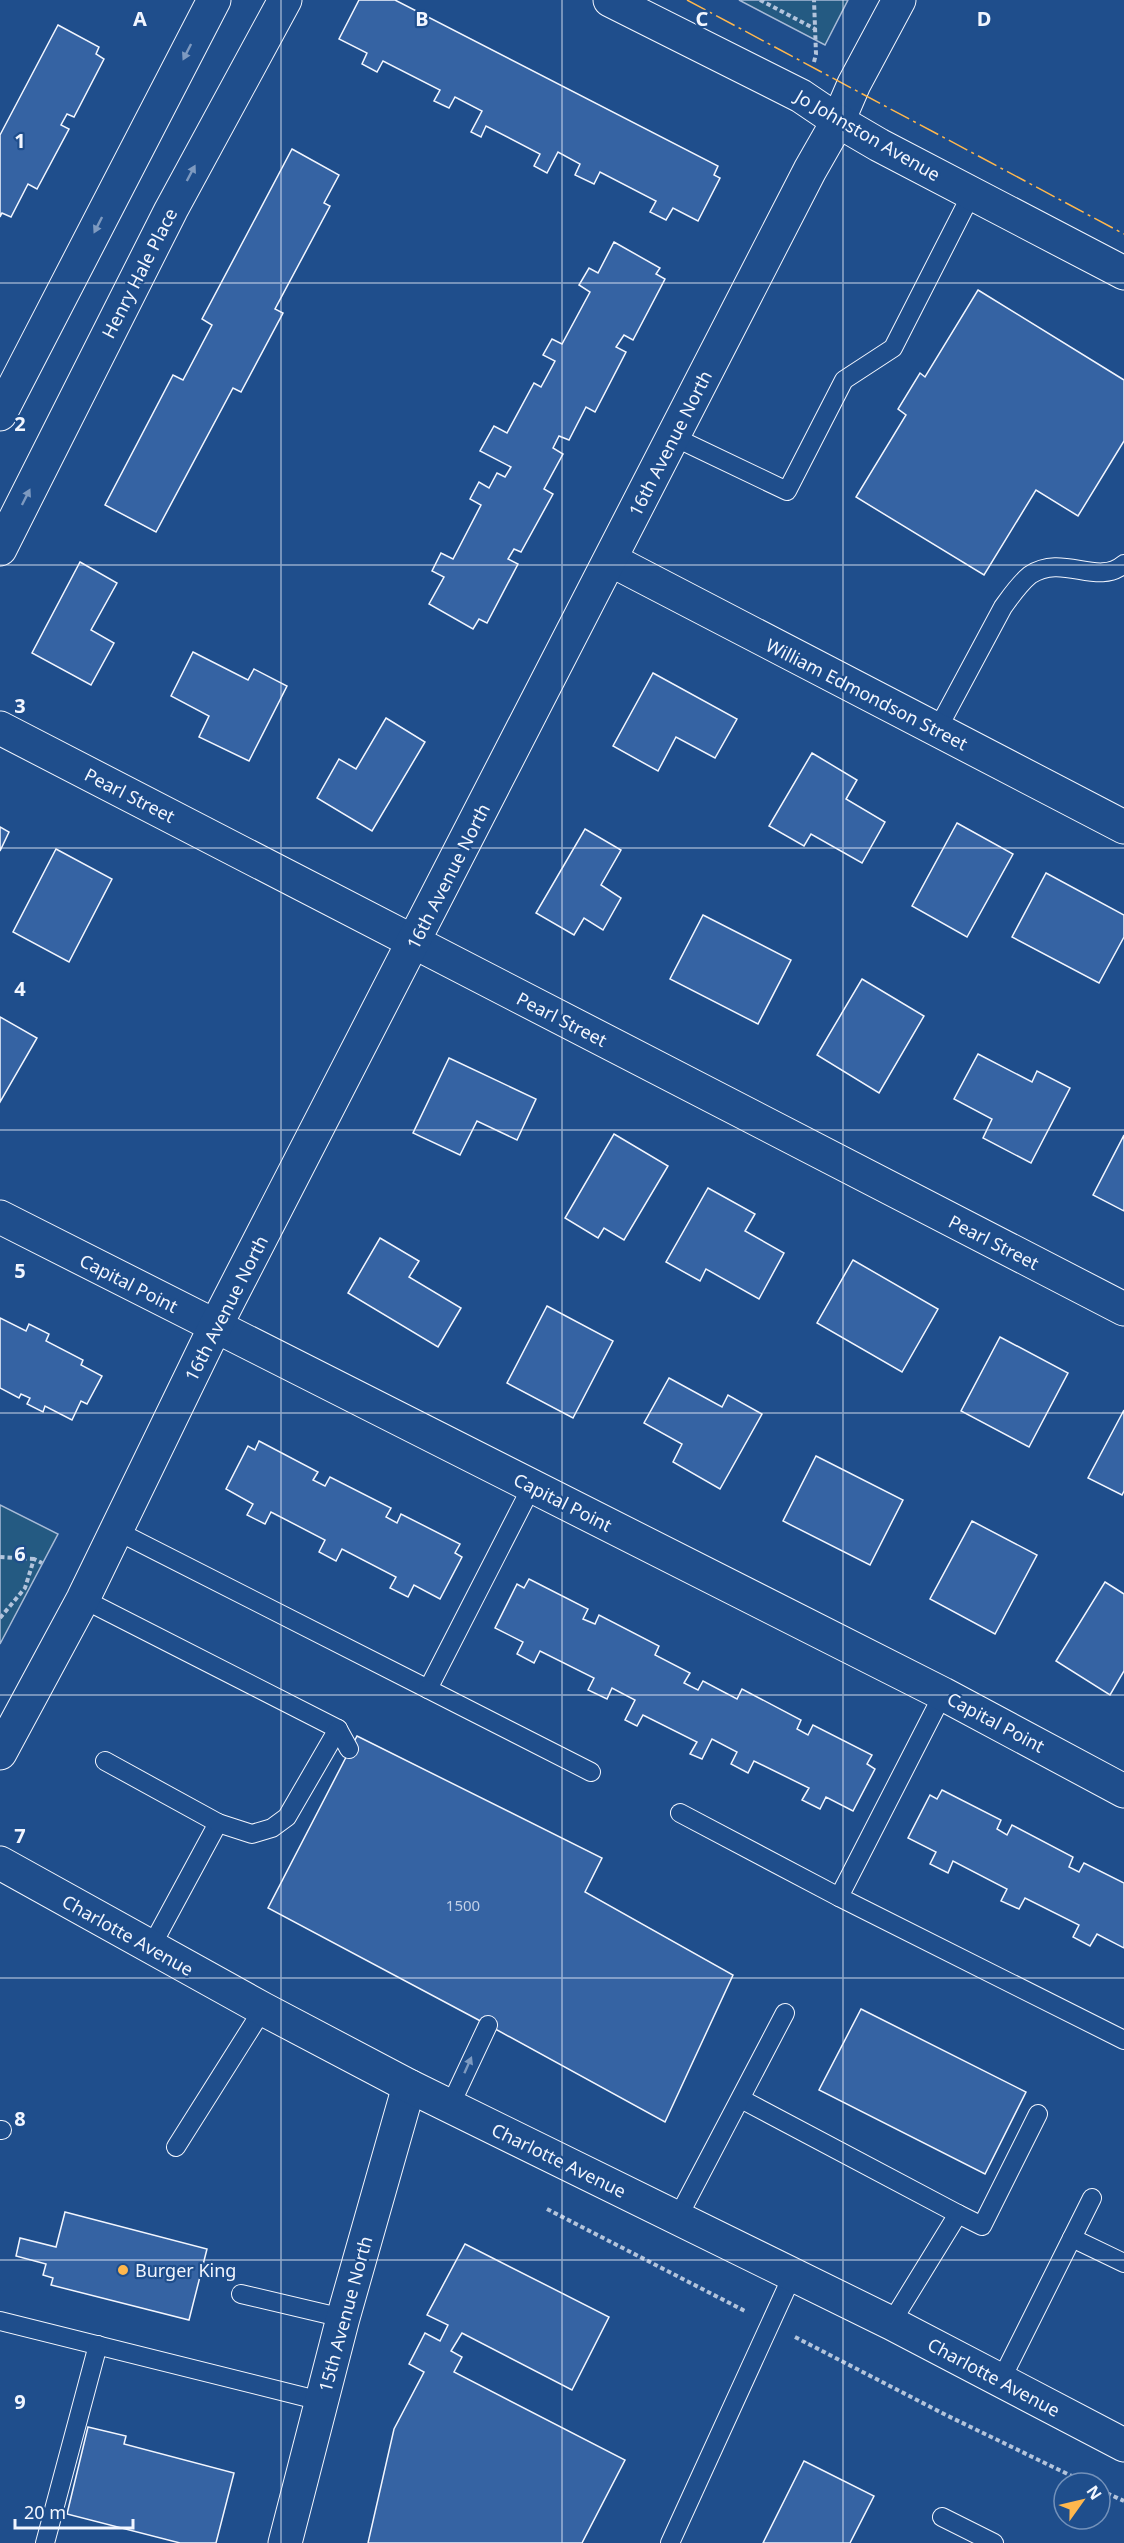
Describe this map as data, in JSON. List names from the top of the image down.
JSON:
{
  "streets": {
    "street": [
      "Jo Johnston Avenue",
      "Henry Hale Place",
      "16th Avenue North",
      "William Edmondson Street",
      "Pearl Street",
      "Capital Point",
      "Charlotte Avenue",
      "15th Avenue North"
    ]
  },
  "crossings": [
    ["Jo Johnston Avenue", "16th Avenue North"],
    ["16th Avenue North", "William Edmondson Street"],
    ["16th Avenue North", "Pearl Street"],
    ["16th Avenue North", "Capital Point"],
    ["Charlotte Avenue", "15th Avenue North"]
  ],
  "places": ["Burger King"],
  "house_numbers": ["1500"],
  "scale_bar": "20 m",
  "north": "top right",
  "grid": {
    "columns": [
      "A",
      "B",
      "C",
      "D"
    ],
    "rows": [
      "1",
      "2",
      "3",
      "4",
      "5",
      "6",
      "7",
      "8",
      "9"
    ]
  }
}
